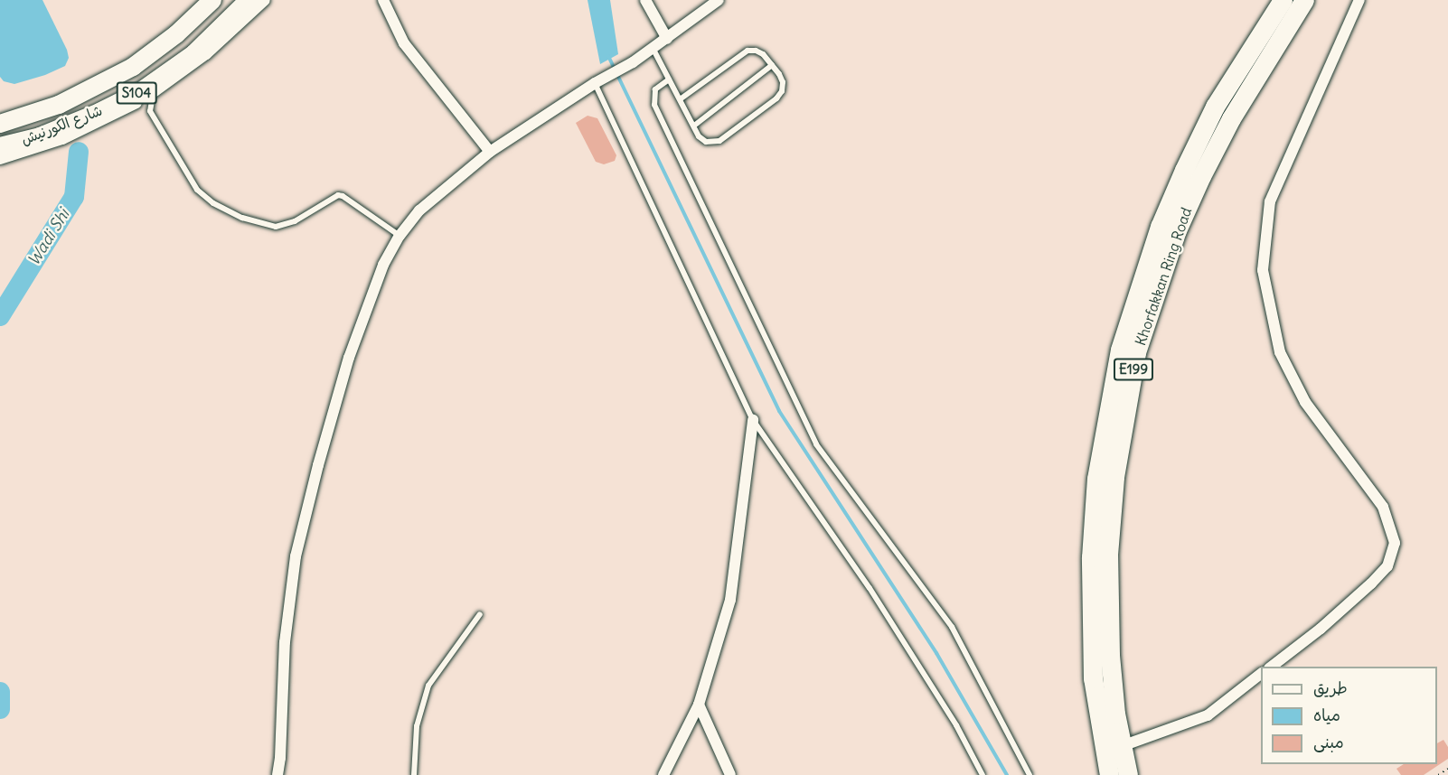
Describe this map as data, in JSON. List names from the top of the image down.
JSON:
{
  "streets": {
    "highway": ["Khorfakkan Ring Road", "E199"],
    "main road": ["S104", "شارع الكورنيش"]
  },
  "water": ["Wadi Shi"],
  "legend": ["طريق", "مياه", "مبنى"]
}
